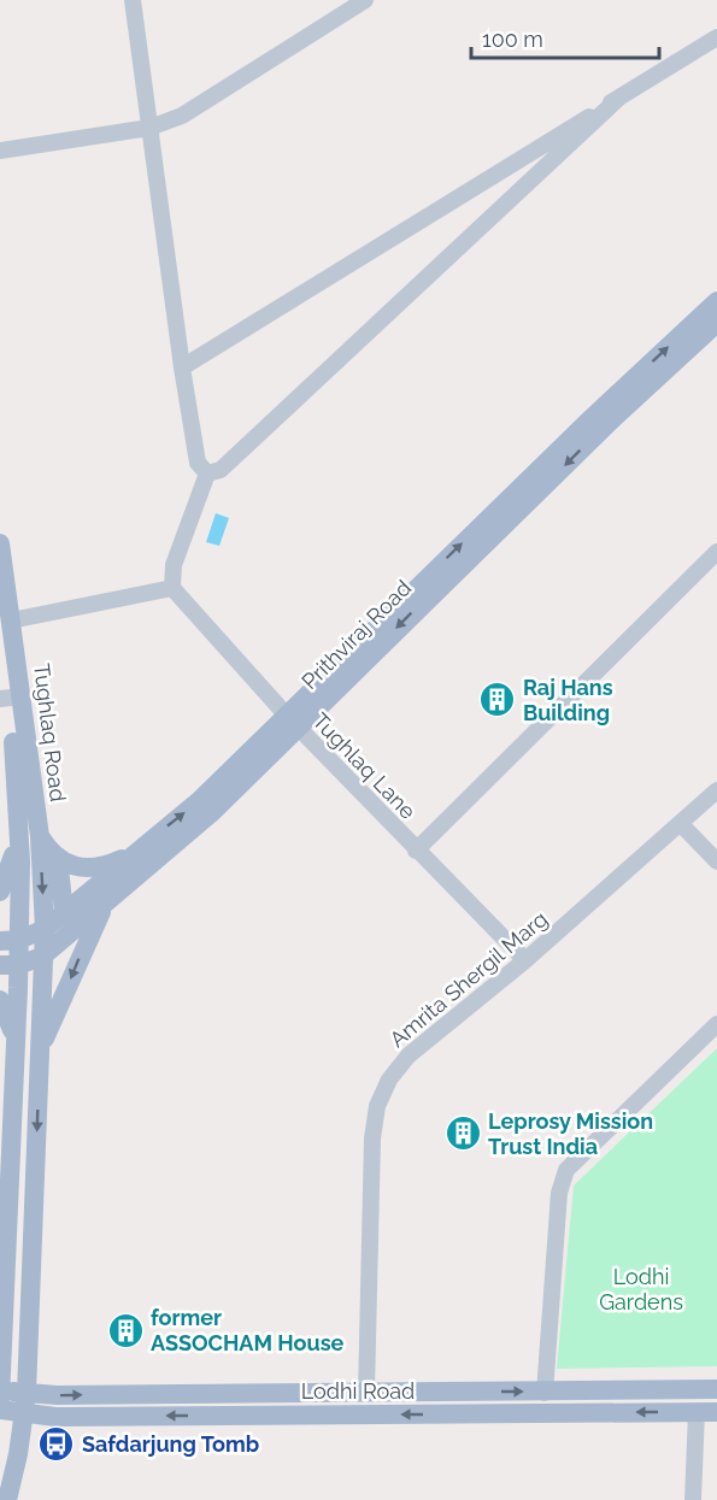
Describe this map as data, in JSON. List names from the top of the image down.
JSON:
{
  "streets": {
    "main road": ["Prithviraj Road", "Tughlaq Road", "Lodhi Road"],
    "street": ["Tughlaq Lane", "Amrita Shergil Marg"]
  },
  "crossings": [
    ["Prithviraj Road", "Tughlaq Road"],
    ["Prithviraj Road", "Tughlaq Lane"],
    ["Tughlaq Road", "Lodhi Road"],
    ["Tughlaq Lane", "Amrita Shergil Marg"],
    ["Amrita Shergil Marg", "Lodhi Road"]
  ],
  "parks": ["Lodhi Gardens"],
  "places": {
    "building": ["Raj Hans Building", "Leprosy Mission Trust India", "former ASSOCHAM House"],
    "bus stop": ["Safdarjung Tomb"]
  },
  "scale_bar": "100 m"
}
